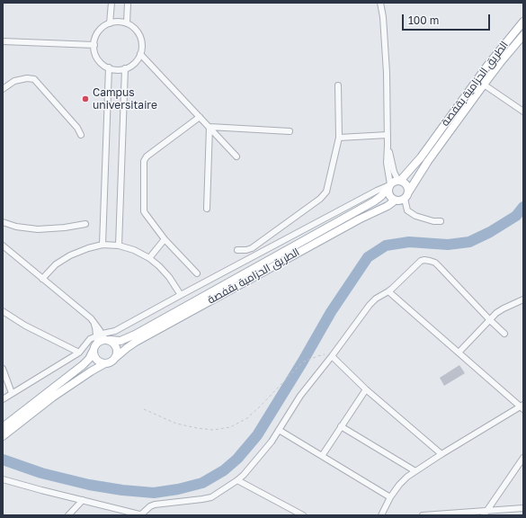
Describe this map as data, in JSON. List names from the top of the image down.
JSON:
{
  "streets": {
    "main road": ["الطريق الحزامية بقفصة"]
  },
  "places": ["Campus universitaire"],
  "scale_bar": "100 m"
}
